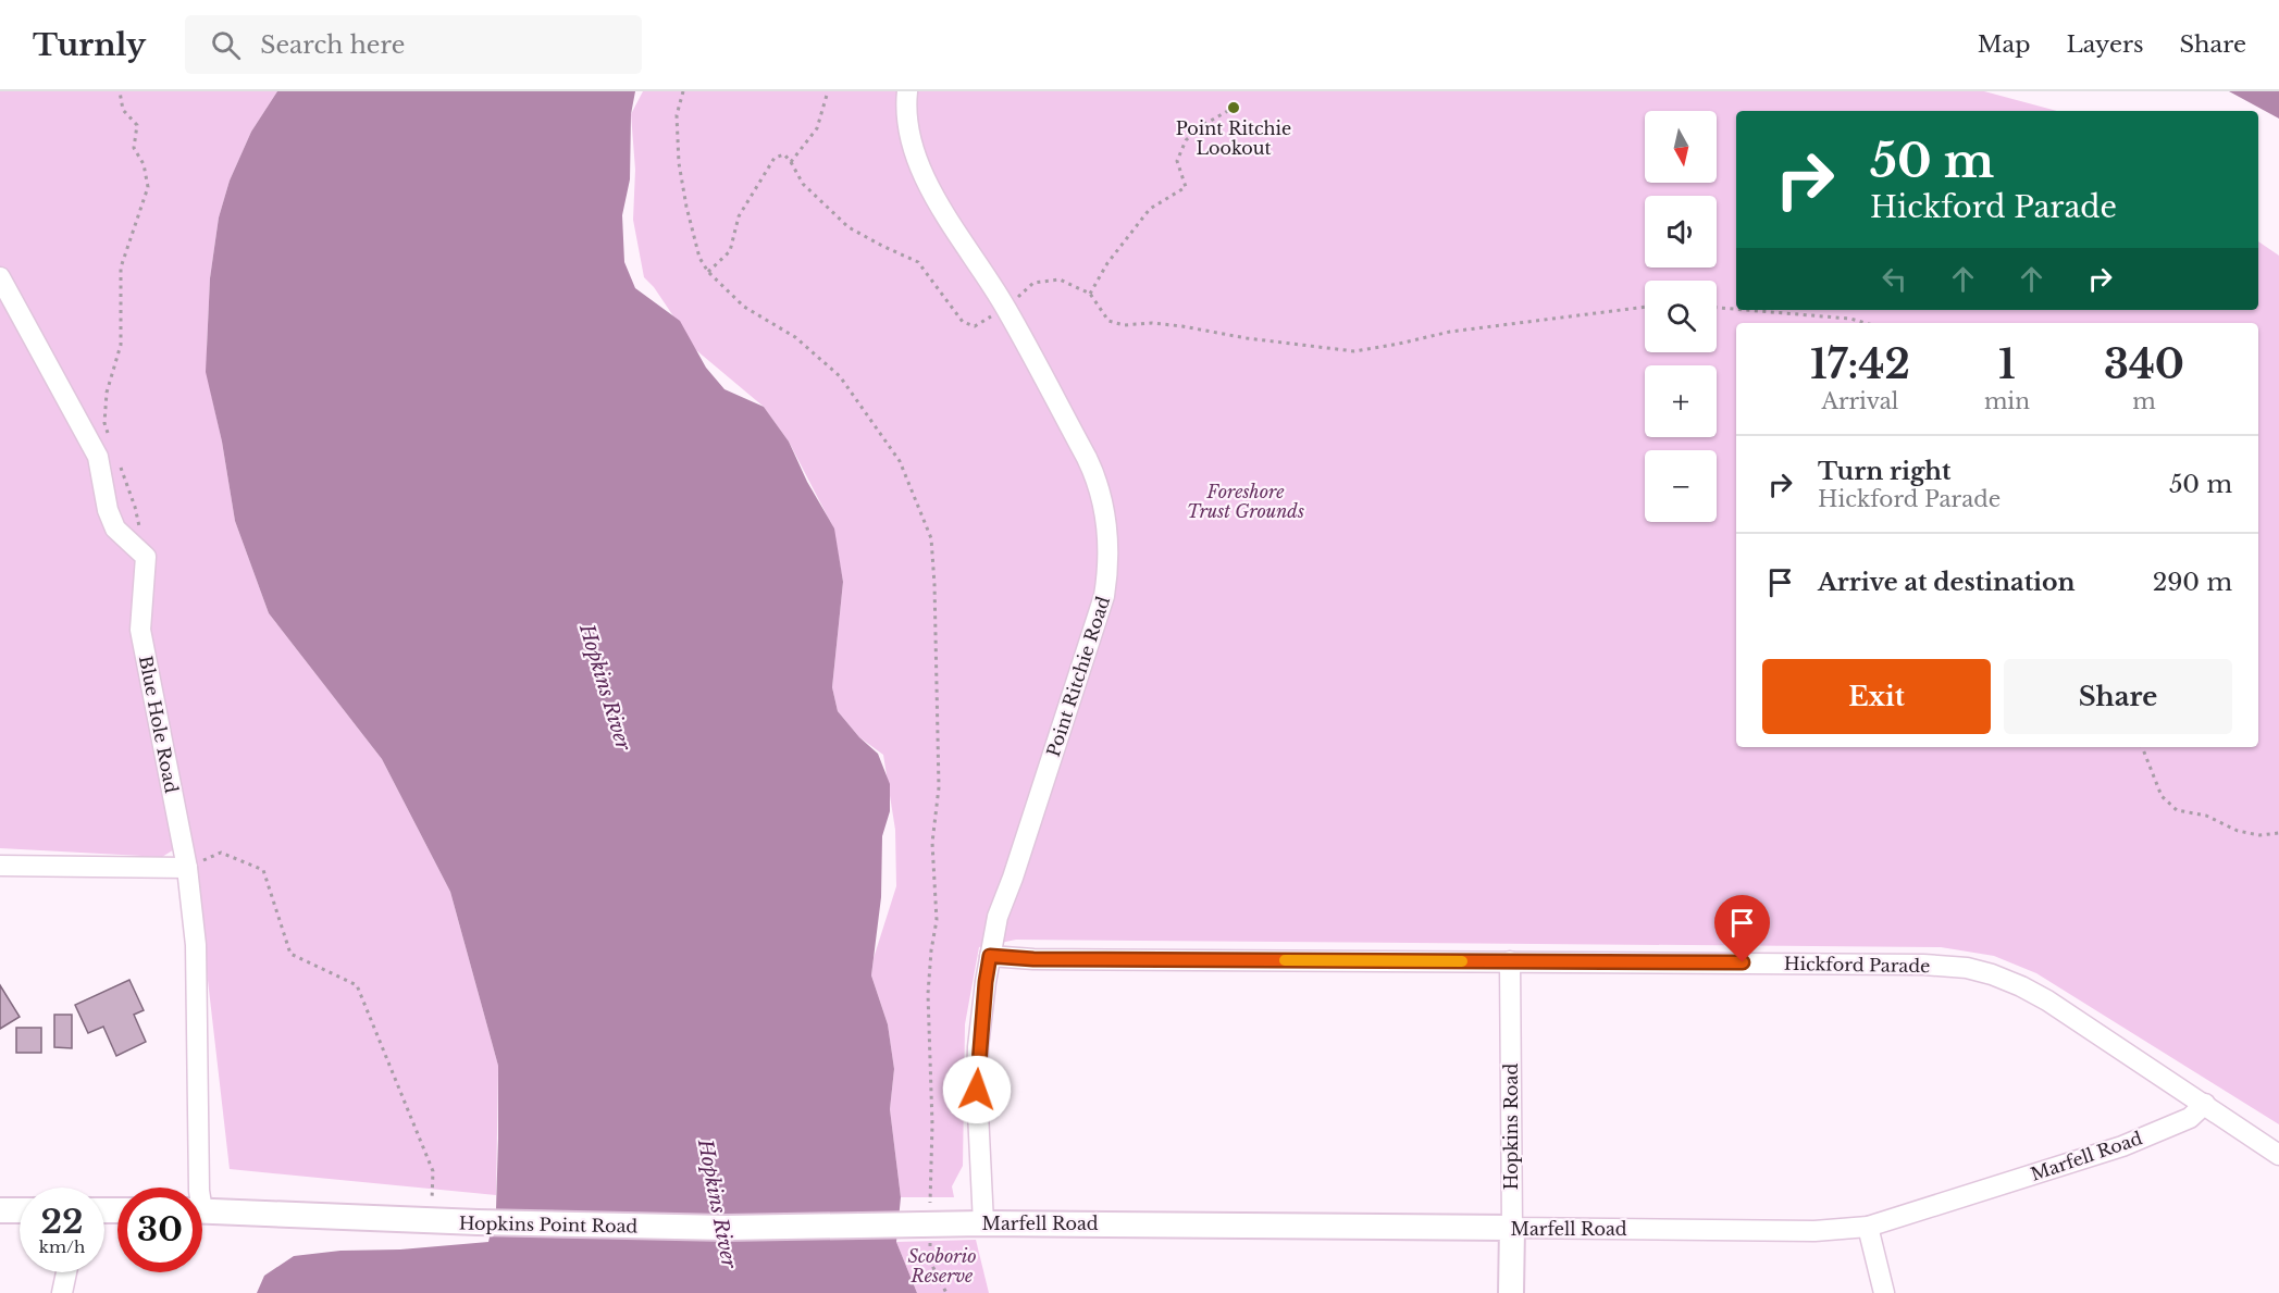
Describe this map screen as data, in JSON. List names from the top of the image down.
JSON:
{
  "streets": {
    "street": [
      "Point Ritchie Road",
      "Blue Hole Road",
      "Hickford Parade",
      "Hopkins Road",
      "Marfell Road",
      "Hopkins Point Road"
    ]
  },
  "crossings": [
    ["Point Ritchie Road", "Hickford Parade"],
    ["Point Ritchie Road", "Marfell Road"],
    ["Hickford Parade", "Hopkins Road"],
    ["Hickford Parade", "Marfell Road"],
    ["Hopkins Road", "Marfell Road"],
    ["Marfell Road", "Hopkins Point Road"]
  ],
  "water": ["Hopkins River"],
  "parks": ["Foreshore Trust Grounds", "Scoborio Reserve"],
  "places": ["Point Ritchie Lookout"],
  "north": "bottom",
  "page": {
    "header": "Turnly",
    "search": "Search here",
    "nav": ["Map", "Layers", "Share"],
    "map_buttons": ["+", "−"],
    "turn": ["50 m", "Hickford Parade"],
    "eta": [
      "17:42",
      "Arrival",
      "1",
      "min",
      "340",
      "m"
    ],
    "list": [
      {
        "name": "Turn right",
        "note": "Hickford Parade",
        "value": "50 m"
      },
      {
        "name": "Arrive at destination",
        "value": "290 m"
      }
    ],
    "buttons": ["Exit", "Share"],
    "speed": "22 km/h",
    "limit": "30"
  }
}
